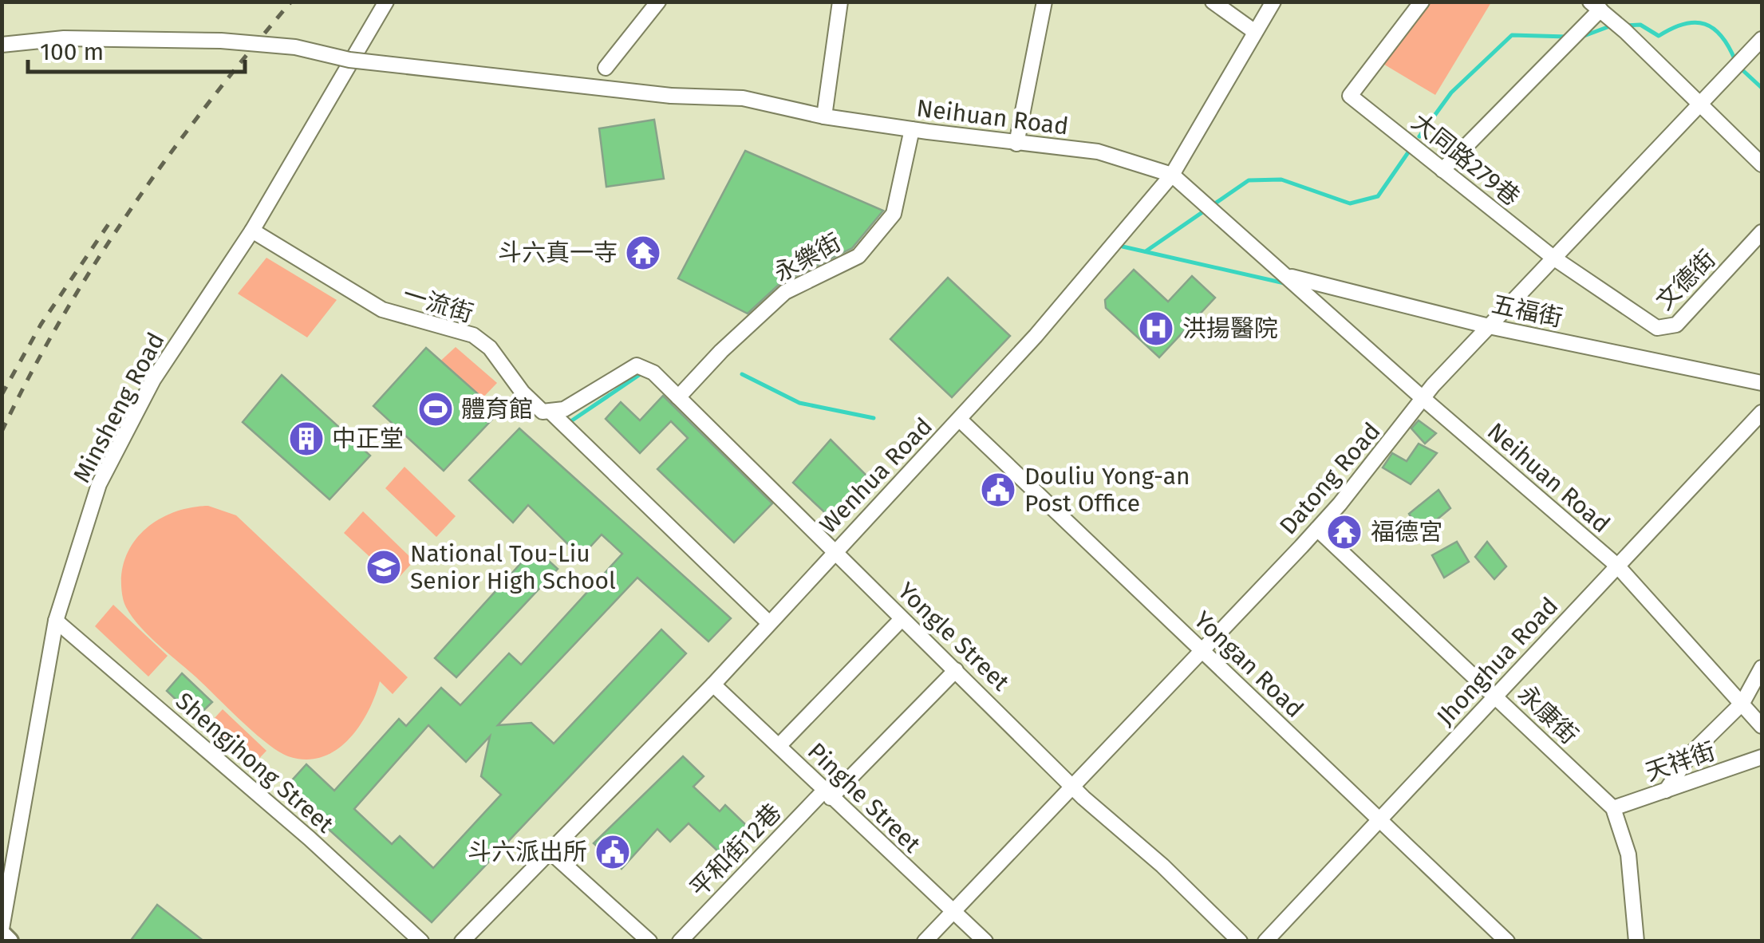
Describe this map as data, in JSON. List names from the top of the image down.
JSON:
{
  "streets": {
    "street": [
      "Neihuan Road",
      "大同路279巷",
      "永樂街",
      "文德街",
      "一流街",
      "五福街",
      "Minsheng Road",
      "Wenhua Road",
      "Datong Road",
      "Yongle Street",
      "Jhonghua Road",
      "Yongan Road",
      "永康街",
      "天祥街",
      "Shengjhong Street",
      "Pinghe Street",
      "平和街12巷"
    ]
  },
  "crossings": [
    ["Neihuan Road", "永樂街"],
    ["Neihuan Road", "五福街"],
    ["Neihuan Road", "Wenhua Road"],
    ["Neihuan Road", "Datong Road"],
    ["Neihuan Road", "Jhonghua Road"],
    ["大同路279巷", "文德街"],
    ["大同路279巷", "Datong Road"],
    ["永樂街", "Yongle Street"],
    ["文德街", "Datong Road"],
    ["一流街", "Minsheng Road"],
    ["一流街", "Wenhua Road"],
    ["一流街", "Yongle Street"],
    ["五福街", "Datong Road"],
    ["Minsheng Road", "Shengjhong Street"],
    ["Wenhua Road", "Yongle Street"],
    ["Wenhua Road", "Yongan Road"],
    ["Wenhua Road", "Pinghe Street"],
    ["Datong Road", "Yongle Street"],
    ["Datong Road", "Yongan Road"],
    ["Datong Road", "永康街"],
    ["Datong Road", "Pinghe Street"],
    ["Yongle Street", "平和街12巷"],
    ["Jhonghua Road", "Yongan Road"],
    ["Jhonghua Road", "永康街"],
    ["永康街", "天祥街"],
    ["Pinghe Street", "平和街12巷"]
  ],
  "places": {
    "temple": ["斗六真一寺", "福德宮"],
    "hospital": ["洪揚醫院"],
    "sports": ["體育館"],
    "building": ["中正堂"],
    "public building": ["Douliu Yong-an Post Office", "斗六派出所"],
    "school or university": ["National Tou-Liu Senior High School"]
  },
  "scale_bar": "100 m"
}
